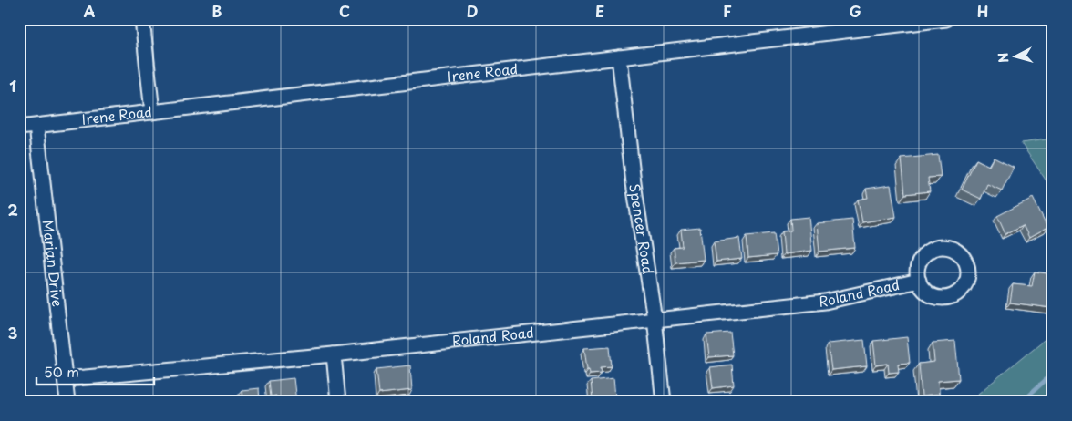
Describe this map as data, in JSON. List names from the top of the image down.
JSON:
{
  "streets": {
    "street": [
      "Irene Road",
      "Spencer Road",
      "Marian Drive",
      "Roland Road"
    ]
  },
  "crossings": [
    ["Irene Road", "Spencer Road"],
    ["Irene Road", "Marian Drive"],
    ["Spencer Road", "Roland Road"],
    ["Marian Drive", "Roland Road"]
  ],
  "scale_bar": "50 m",
  "north": "left",
  "grid": {
    "columns": [
      "A",
      "B",
      "C",
      "D",
      "E",
      "F",
      "G",
      "H"
    ],
    "rows": ["1", "2", "3"]
  }
}
